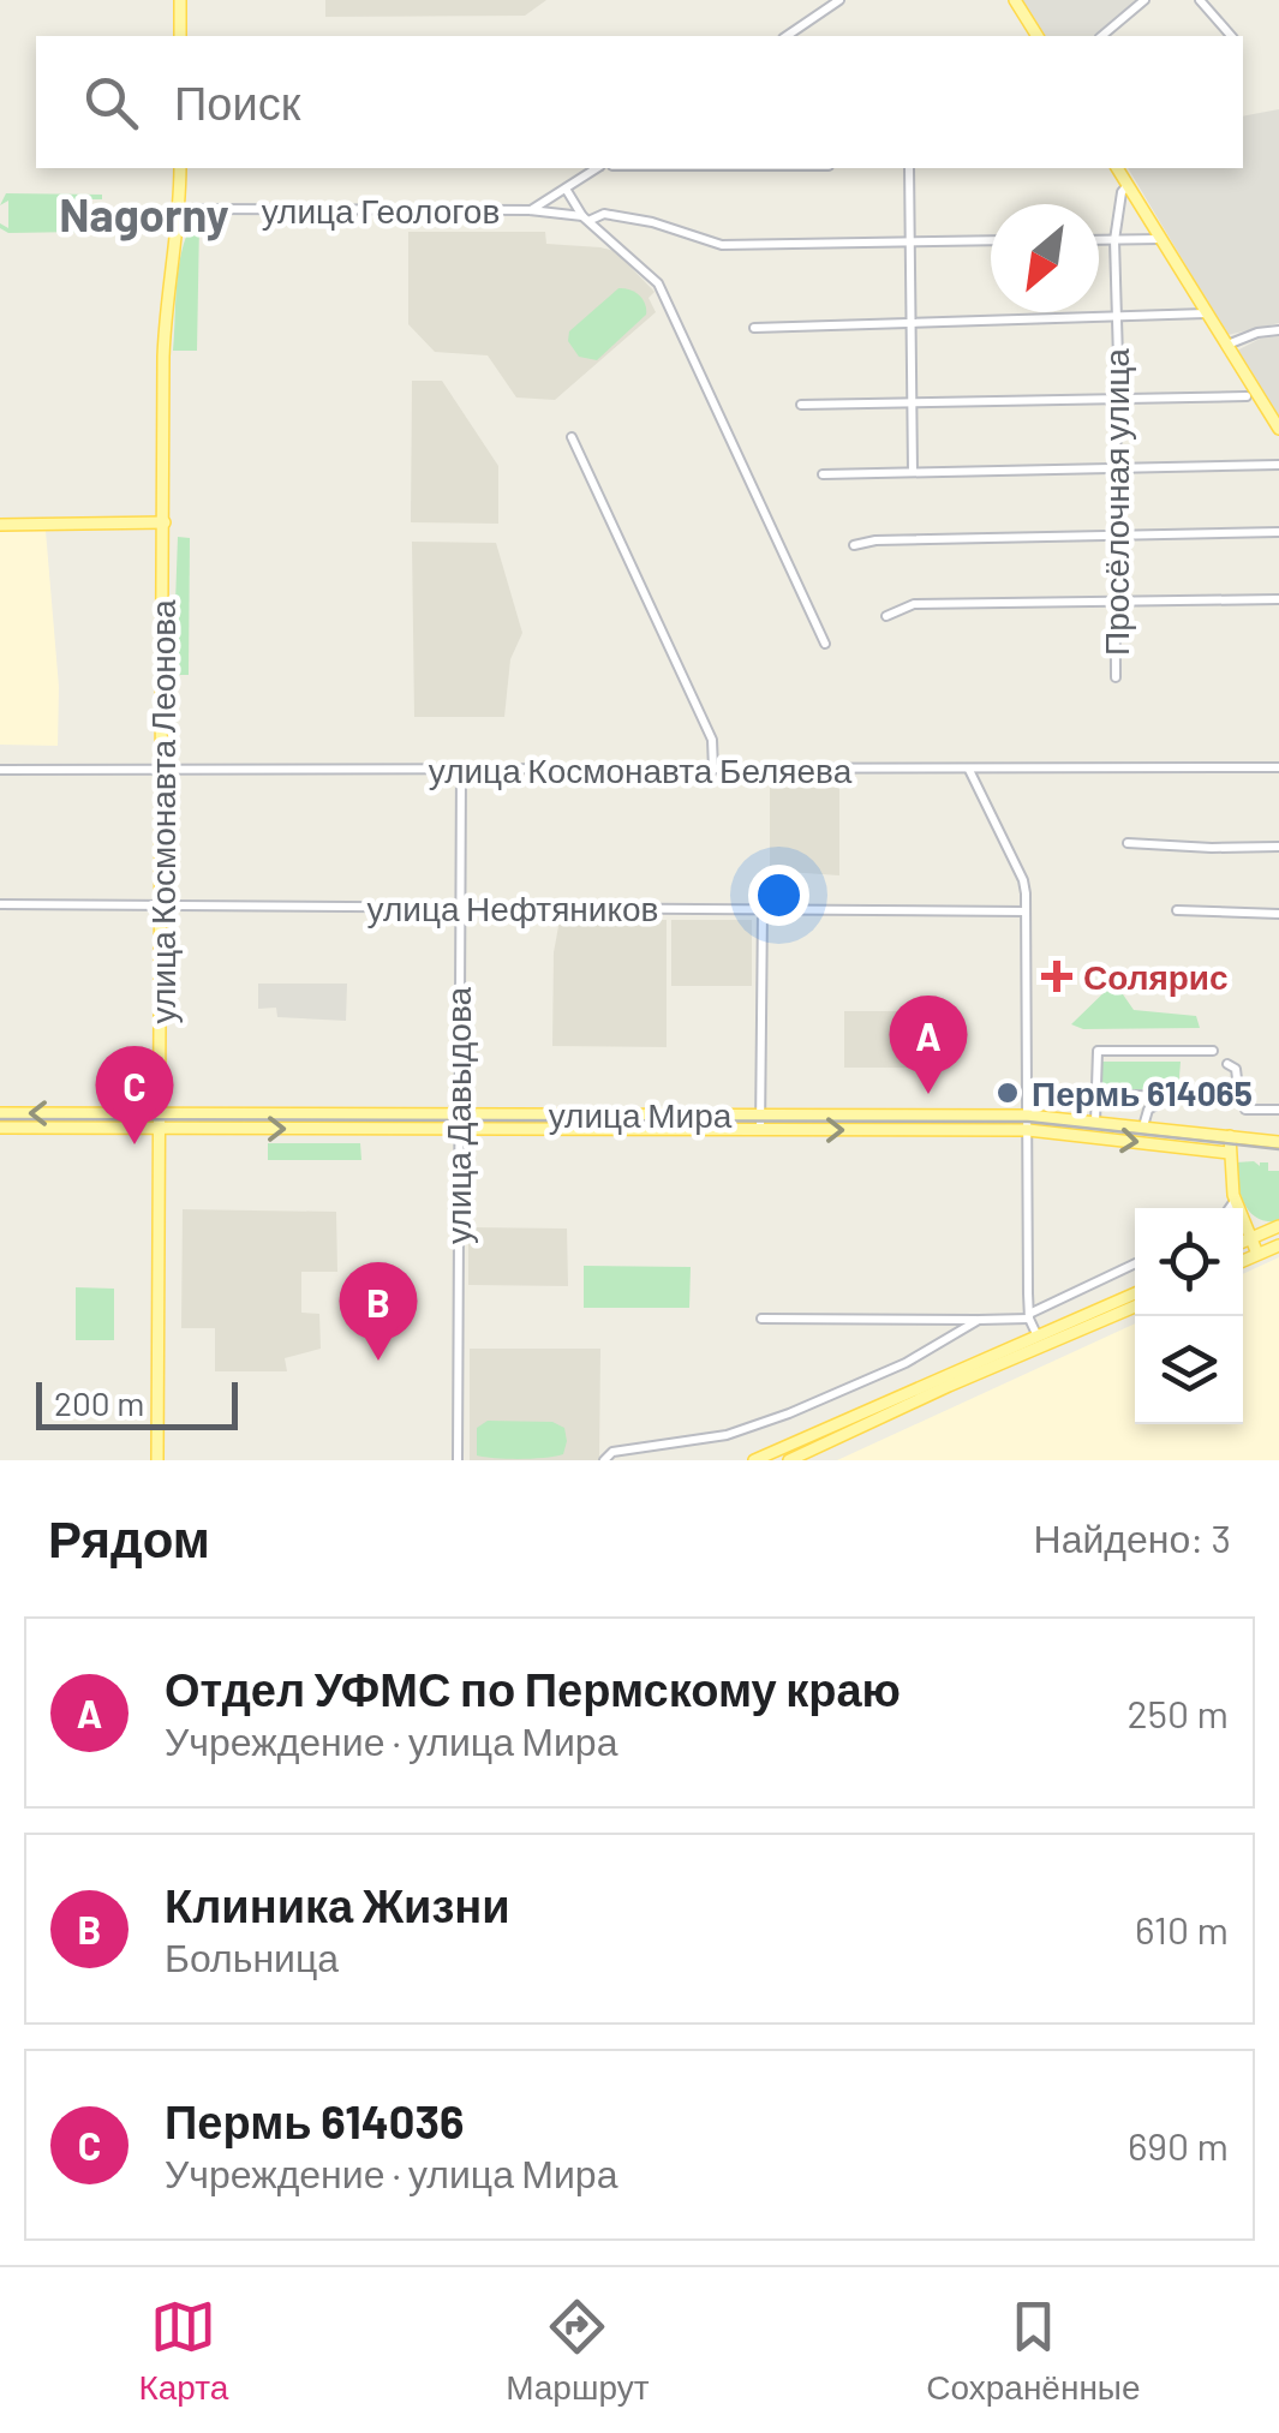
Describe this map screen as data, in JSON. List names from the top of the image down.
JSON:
{
  "streets": {
    "main road": ["улица Космонавта Леонова", "улица Мира"],
    "street": [
      "улица Геологов",
      "Просёлочная улица",
      "улица Космонавта Беляева",
      "улица Нефтяников",
      "улица Давыдова"
    ]
  },
  "crossings": [
    ["улица Геологов", "улица Космонавта Леонова"],
    ["улица Космонавта Беляева", "улица Космонавта Леонова"],
    ["улица Космонавта Беляева", "улица Давыдова"],
    ["улица Космонавта Леонова", "улица Нефтяников"],
    ["улица Космонавта Леонова", "улица Мира"],
    ["улица Нефтяников", "улица Давыдова"],
    ["улица Мира", "улица Давыдова"]
  ],
  "districts": ["Nagorny"],
  "places": {
    "health": ["Солярис"],
    "other": ["Пермь 614065"]
  },
  "scale_bar": "200 m",
  "north": "bottom left",
  "page": {
    "search": "Поиск",
    "pins": ["A", "C", "B"],
    "scale": "200 m",
    "heading": ["Рядом", "Найдено: 3"],
    "list": [
      {
        "mark": "A",
        "name": "Отдел УФМС по Пермскому краю",
        "note": "Учреждение · улица Мира",
        "value": "250 m"
      },
      {
        "mark": "B",
        "name": "Клиника Жизни",
        "note": "Больница",
        "value": "610 m"
      },
      {
        "mark": "C",
        "name": "Пермь 614036",
        "note": "Учреждение · улица Мира",
        "value": "690 m"
      }
    ],
    "nav": ["Карта", "Маршрут", "Сохранённые"]
  }
}
